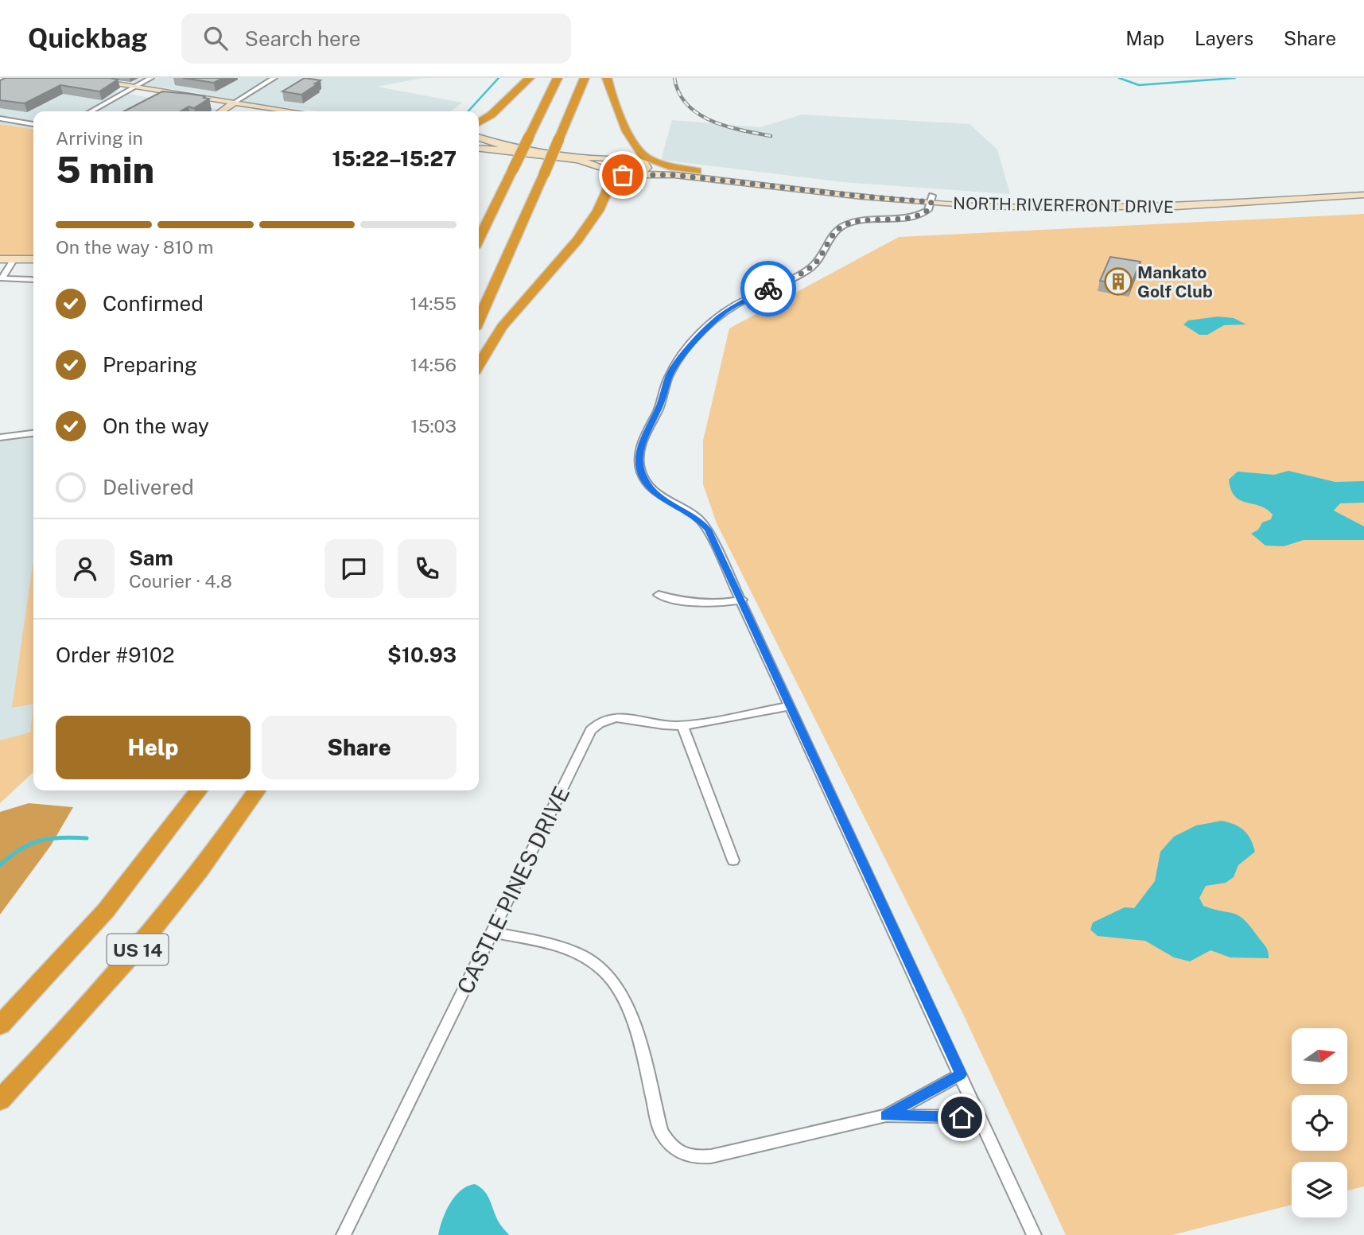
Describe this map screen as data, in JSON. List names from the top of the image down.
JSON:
{
  "streets": {
    "highway": ["US 14"],
    "main road": ["NORTH RIVERFRONT DRIVE"],
    "street": ["CASTLE PINES DRIVE"]
  },
  "places": {
    "building": ["Mankato Golf Club"]
  },
  "north": "right",
  "page": {
    "header": "Quickbag",
    "search": "Search here",
    "nav": ["Map", "Layers", "Share"],
    "heading": ["5 min", "Arriving in", "15:22–15:27"],
    "panel": [
      "Sam",
      "Courier · 4.8",
      "Order #9102",
      "$10.93"
    ],
    "bar": "On the way · 810 m",
    "list": [
      ["Confirmed", "14:55"],
      ["Preparing", "14:56"],
      ["On the way", "15:03"],
      "Delivered"
    ],
    "buttons": ["Help", "Share"]
  }
}
